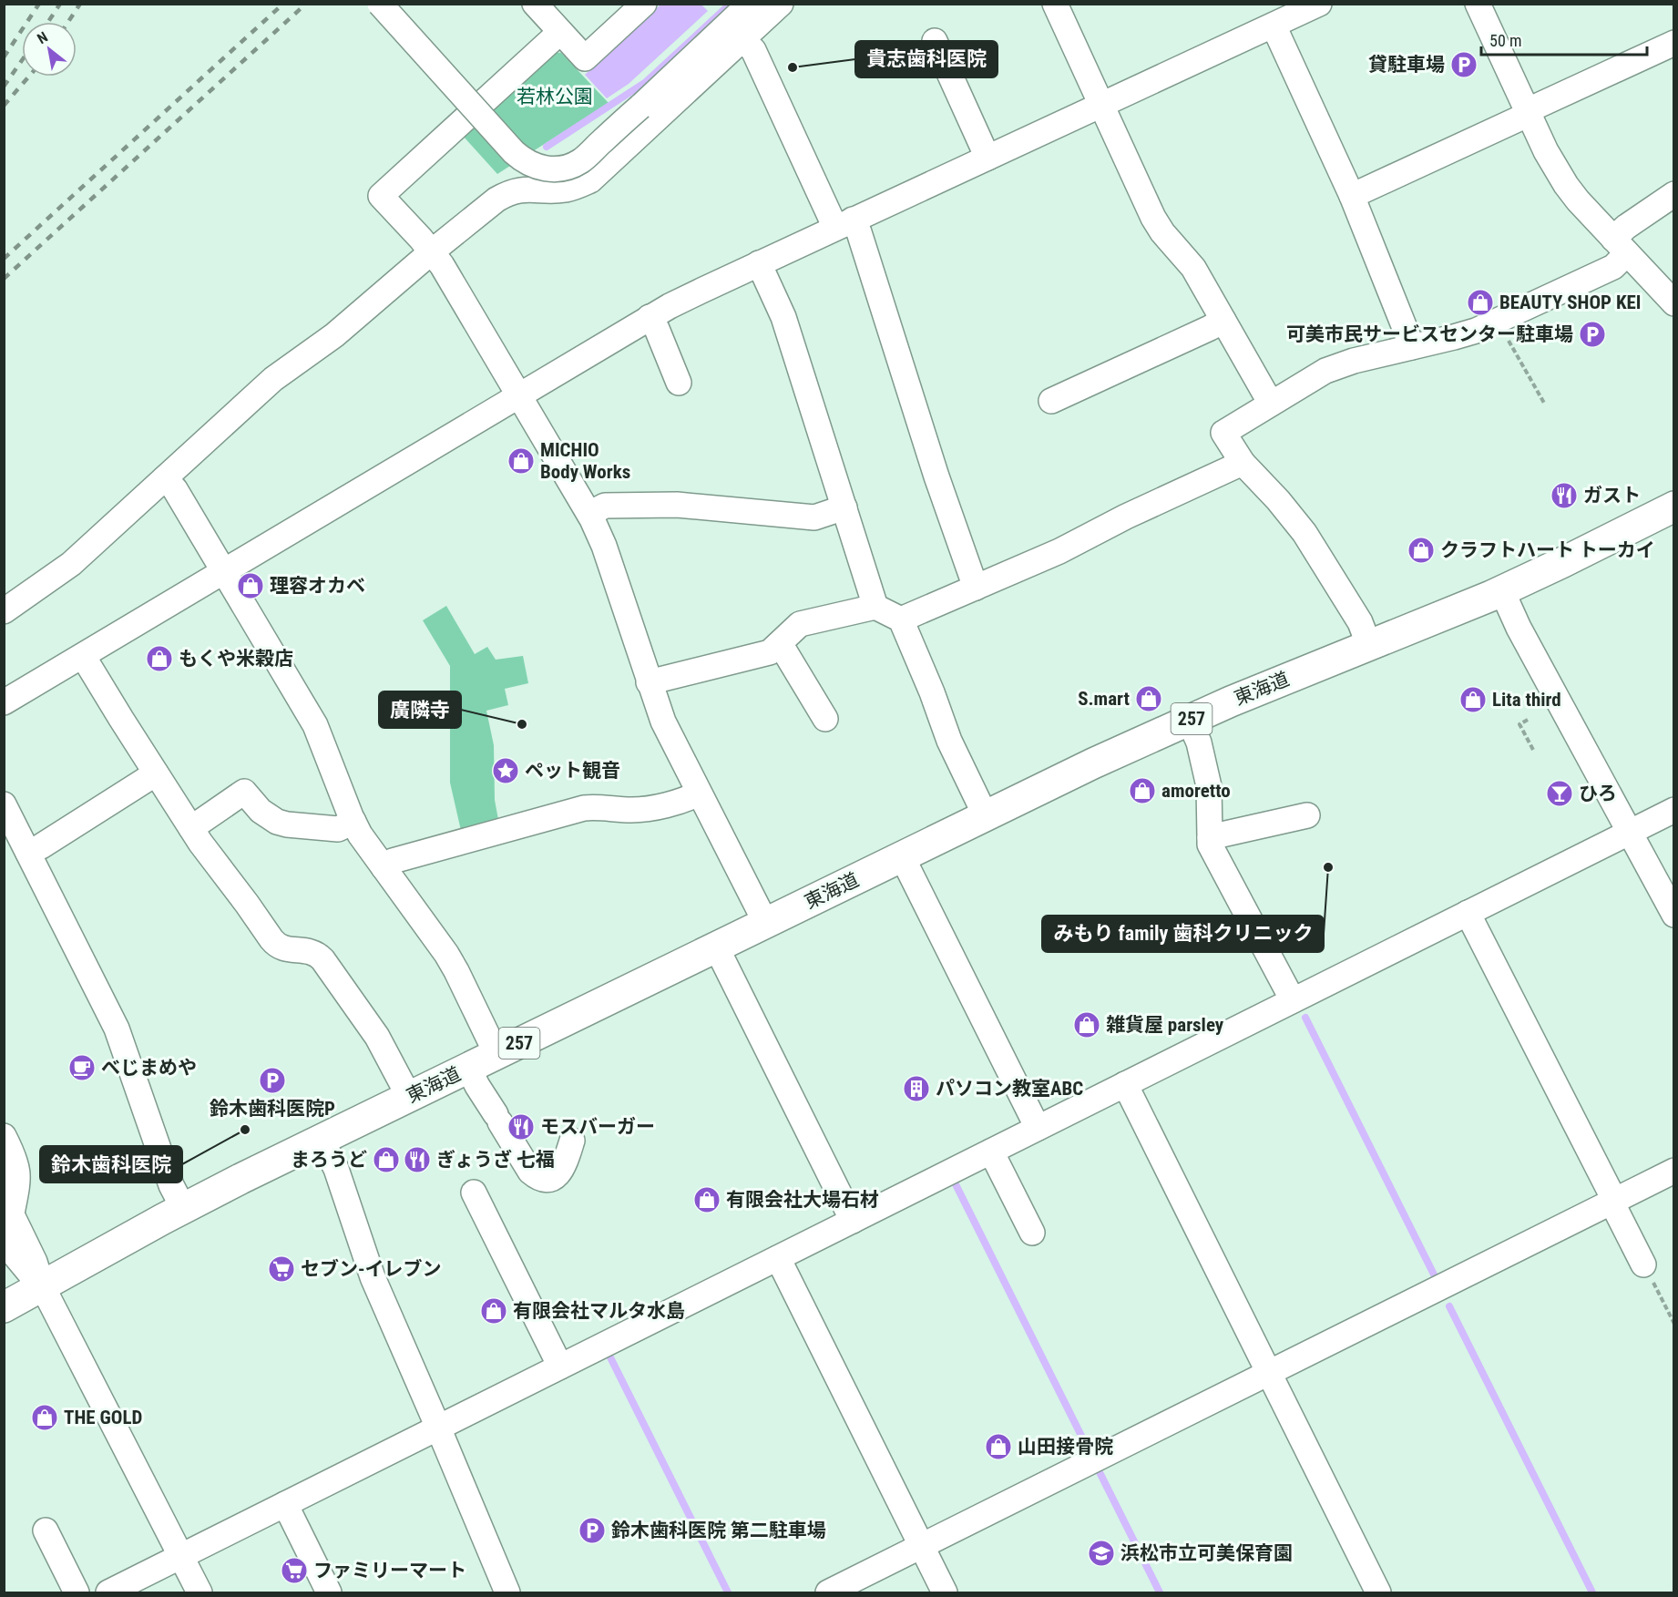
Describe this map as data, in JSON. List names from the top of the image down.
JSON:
{
  "streets": {
    "highway": ["東海道", "257"]
  },
  "parks": ["若林公園"],
  "places": {
    "parking": [
      "貸駐車場",
      "可美市民サービスセンター駐車場",
      "鈴木歯科医院P",
      "鈴木歯科医院 第二駐車場"
    ],
    "other": [
      "貴志歯科医院",
      "廣隣寺",
      "みもり family 歯科クリニック",
      "鈴木歯科医院"
    ],
    "shop": [
      "BEAUTY SHOP KEI",
      "MICHIO Body Works",
      "クラフトハート トーカイ",
      "理容オカベ",
      "もくや米穀店",
      "S.mart",
      "Lita third",
      "amoretto",
      "雑貨屋 parsley",
      "まろうど",
      "有限会社大場石材",
      "有限会社マルタ水島",
      "THE GOLD",
      "山田接骨院"
    ],
    "restaurant": ["ガスト", "モスバーガー", "ぎょうざ 七福"],
    "place": ["ペット観音"],
    "bar": ["ひろ"],
    "cafe": ["べじまめや"],
    "building": ["パソコン教室ABC"],
    "supermarket": ["セブン-イレブン", "ファミリーマート"],
    "school or university": ["浜松市立可美保育園"]
  },
  "scale_bar": "50 m",
  "north": "top left"
}
